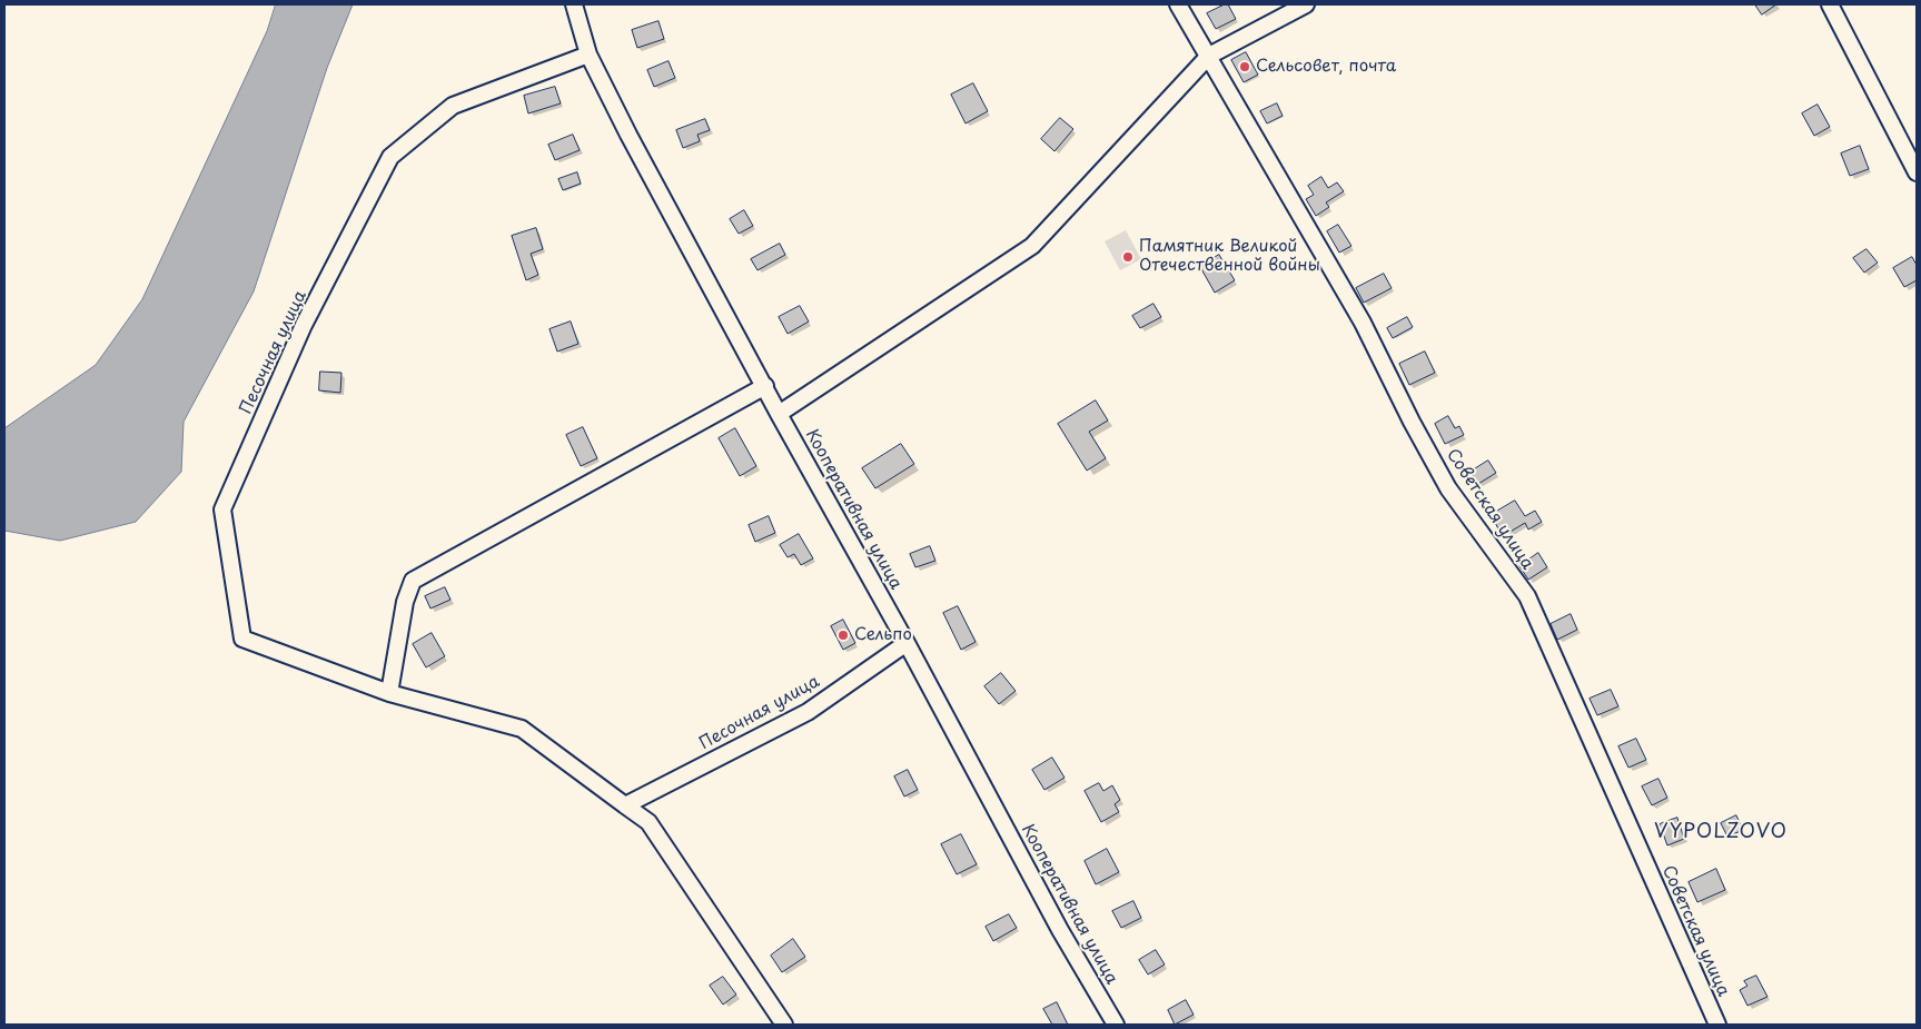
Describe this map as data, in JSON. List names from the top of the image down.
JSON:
{
  "streets": {
    "street": ["Песочная улица", "Кооперативная улица", "Советская улица"]
  },
  "crossings": [
    ["Песочная улица", "Кооперативная улица"]
  ],
  "districts": ["VYPOLZOVO"],
  "places": ["Сельсовет, почта", "Памятник Великой Отечественной войны", "Сельпо"]
}
